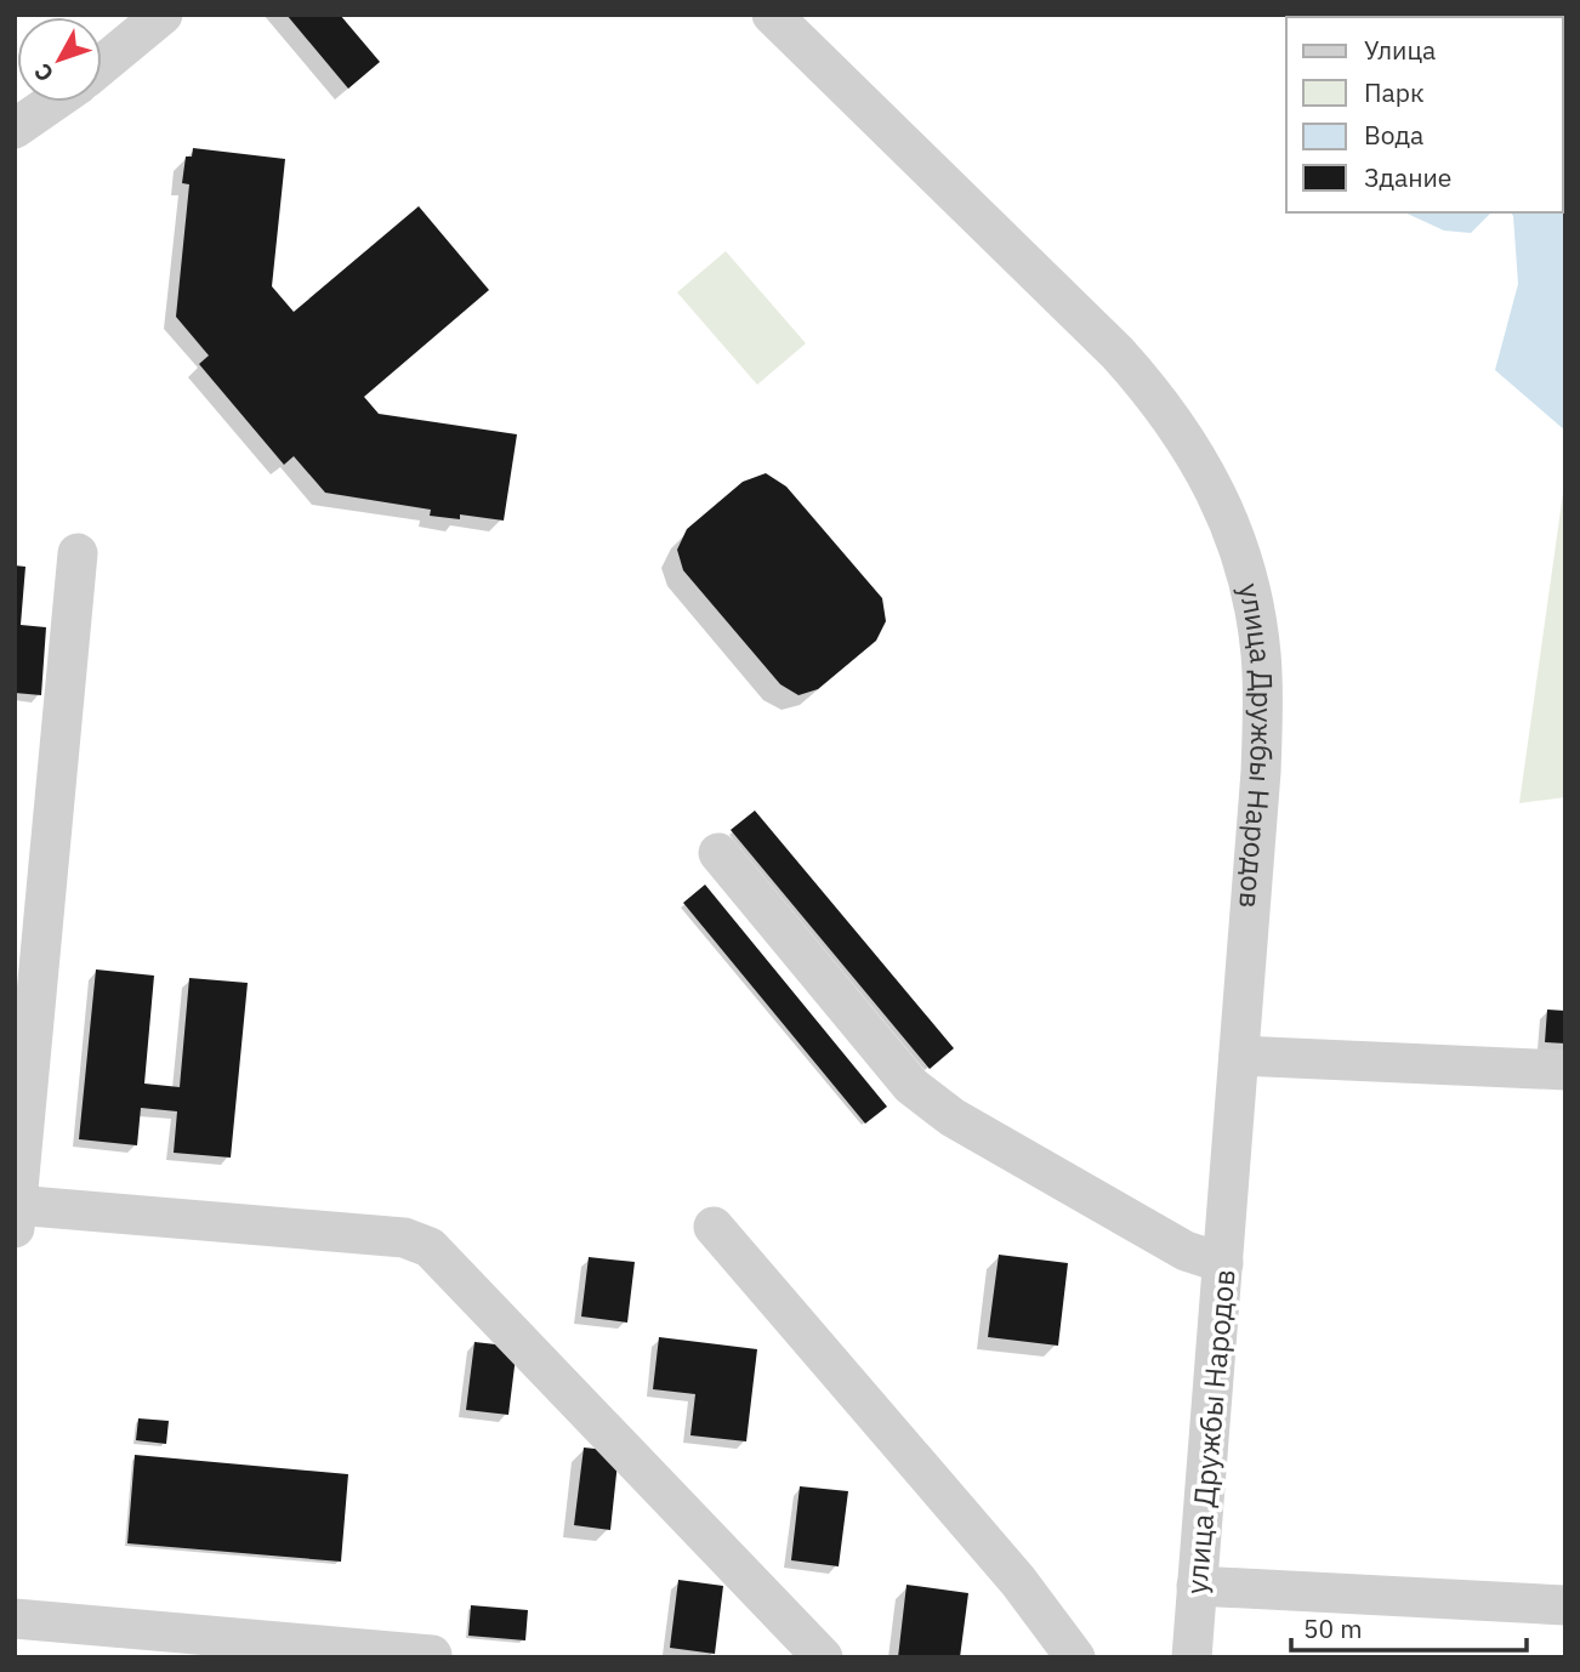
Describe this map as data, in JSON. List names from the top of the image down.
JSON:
{
  "streets": {
    "street": ["улица Дружбы Народов"]
  },
  "legend": [
    "Улица",
    "Парк",
    "Вода",
    "Здание"
  ],
  "scale_bar": "50 m",
  "north": "bottom left"
}
